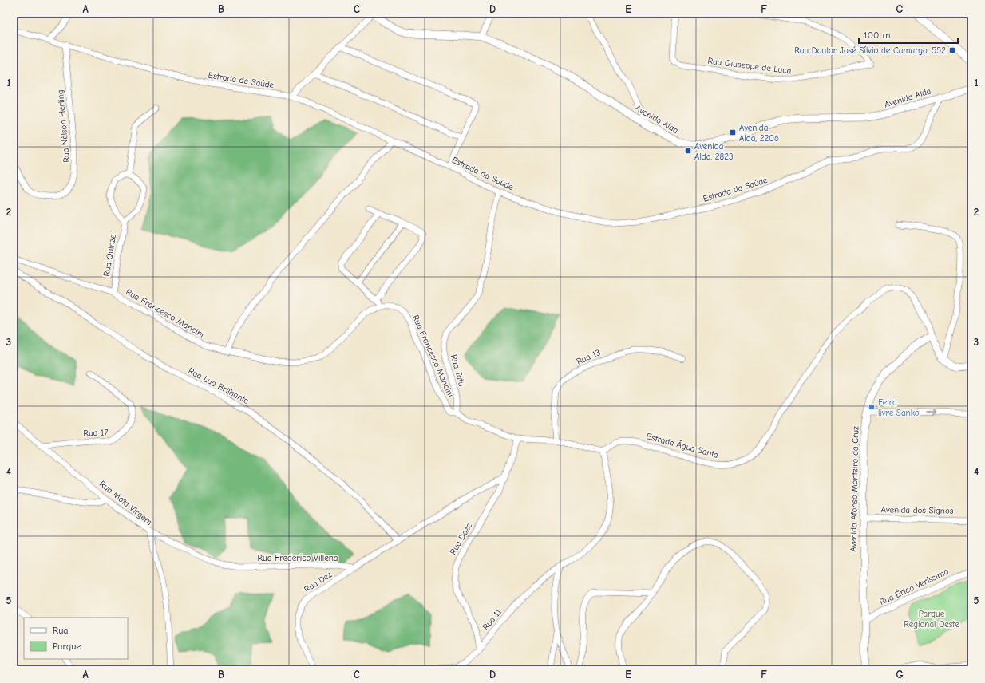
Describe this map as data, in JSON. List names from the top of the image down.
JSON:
{
  "streets": {
    "street": [
      "Rua Giuseppe de Luca",
      "Estrada da Saúde",
      "Avenida Alda",
      "Rua Nélson Herling",
      "Rua Quinze",
      "Rua Francesco Mancini",
      "Rua 13",
      "Rua Tatu",
      "Rua Lua Brilhante",
      "Rua 17",
      "Estrada Água Santa",
      "Avenida Afonso Monteiro da Cruz",
      "Rua Mata Virgem",
      "Avenida dos Signos",
      "Rua Doze",
      "Rua Frederico Villena",
      "Rua Dez",
      "Rua Érico Veríssimo",
      "Rua 11"
    ]
  },
  "crossings": [
    ["Estrada da Saúde", "Avenida Alda"],
    ["Estrada da Saúde", "Rua Nélson Herling"],
    ["Estrada da Saúde", "Rua Tatu"],
    ["Rua Quinze", "Rua Francesco Mancini"],
    ["Rua Francesco Mancini", "Rua Tatu"],
    ["Rua 17", "Rua Mata Virgem"],
    ["Estrada Água Santa", "Avenida Afonso Monteiro da Cruz"],
    ["Avenida Afonso Monteiro da Cruz", "Avenida dos Signos"],
    ["Avenida Afonso Monteiro da Cruz", "Rua Érico Veríssimo"],
    ["Rua Mata Virgem", "Rua Frederico Villena"],
    ["Rua Doze", "Rua 11"],
    ["Rua Frederico Villena", "Rua Dez"]
  ],
  "parks": ["Parque Regional Oeste"],
  "places": {
    "transit": ["Rua Doutor José Sílvio de Camargo, 552", "Avenida Alda, 2206", "Avenida Alda, 2823"],
    "other": ["Feira livre Sanko"]
  },
  "legend": ["Rua", "Parque"],
  "scale_bar": "100 m",
  "grid": {
    "columns": [
      "A",
      "B",
      "C",
      "D",
      "E",
      "F",
      "G"
    ],
    "rows": [
      "1",
      "2",
      "3",
      "4",
      "5"
    ]
  }
}
